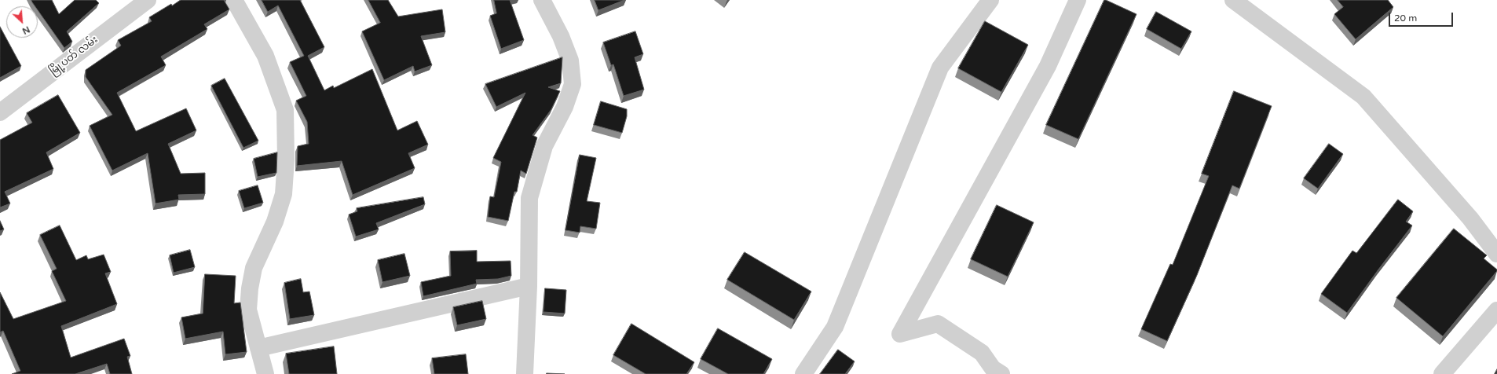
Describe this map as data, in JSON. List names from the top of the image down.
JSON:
{
  "streets": {
    "street": ["မြို့ပတ် လမ်း"]
  },
  "scale_bar": "20 m",
  "north": "bottom right"
}
